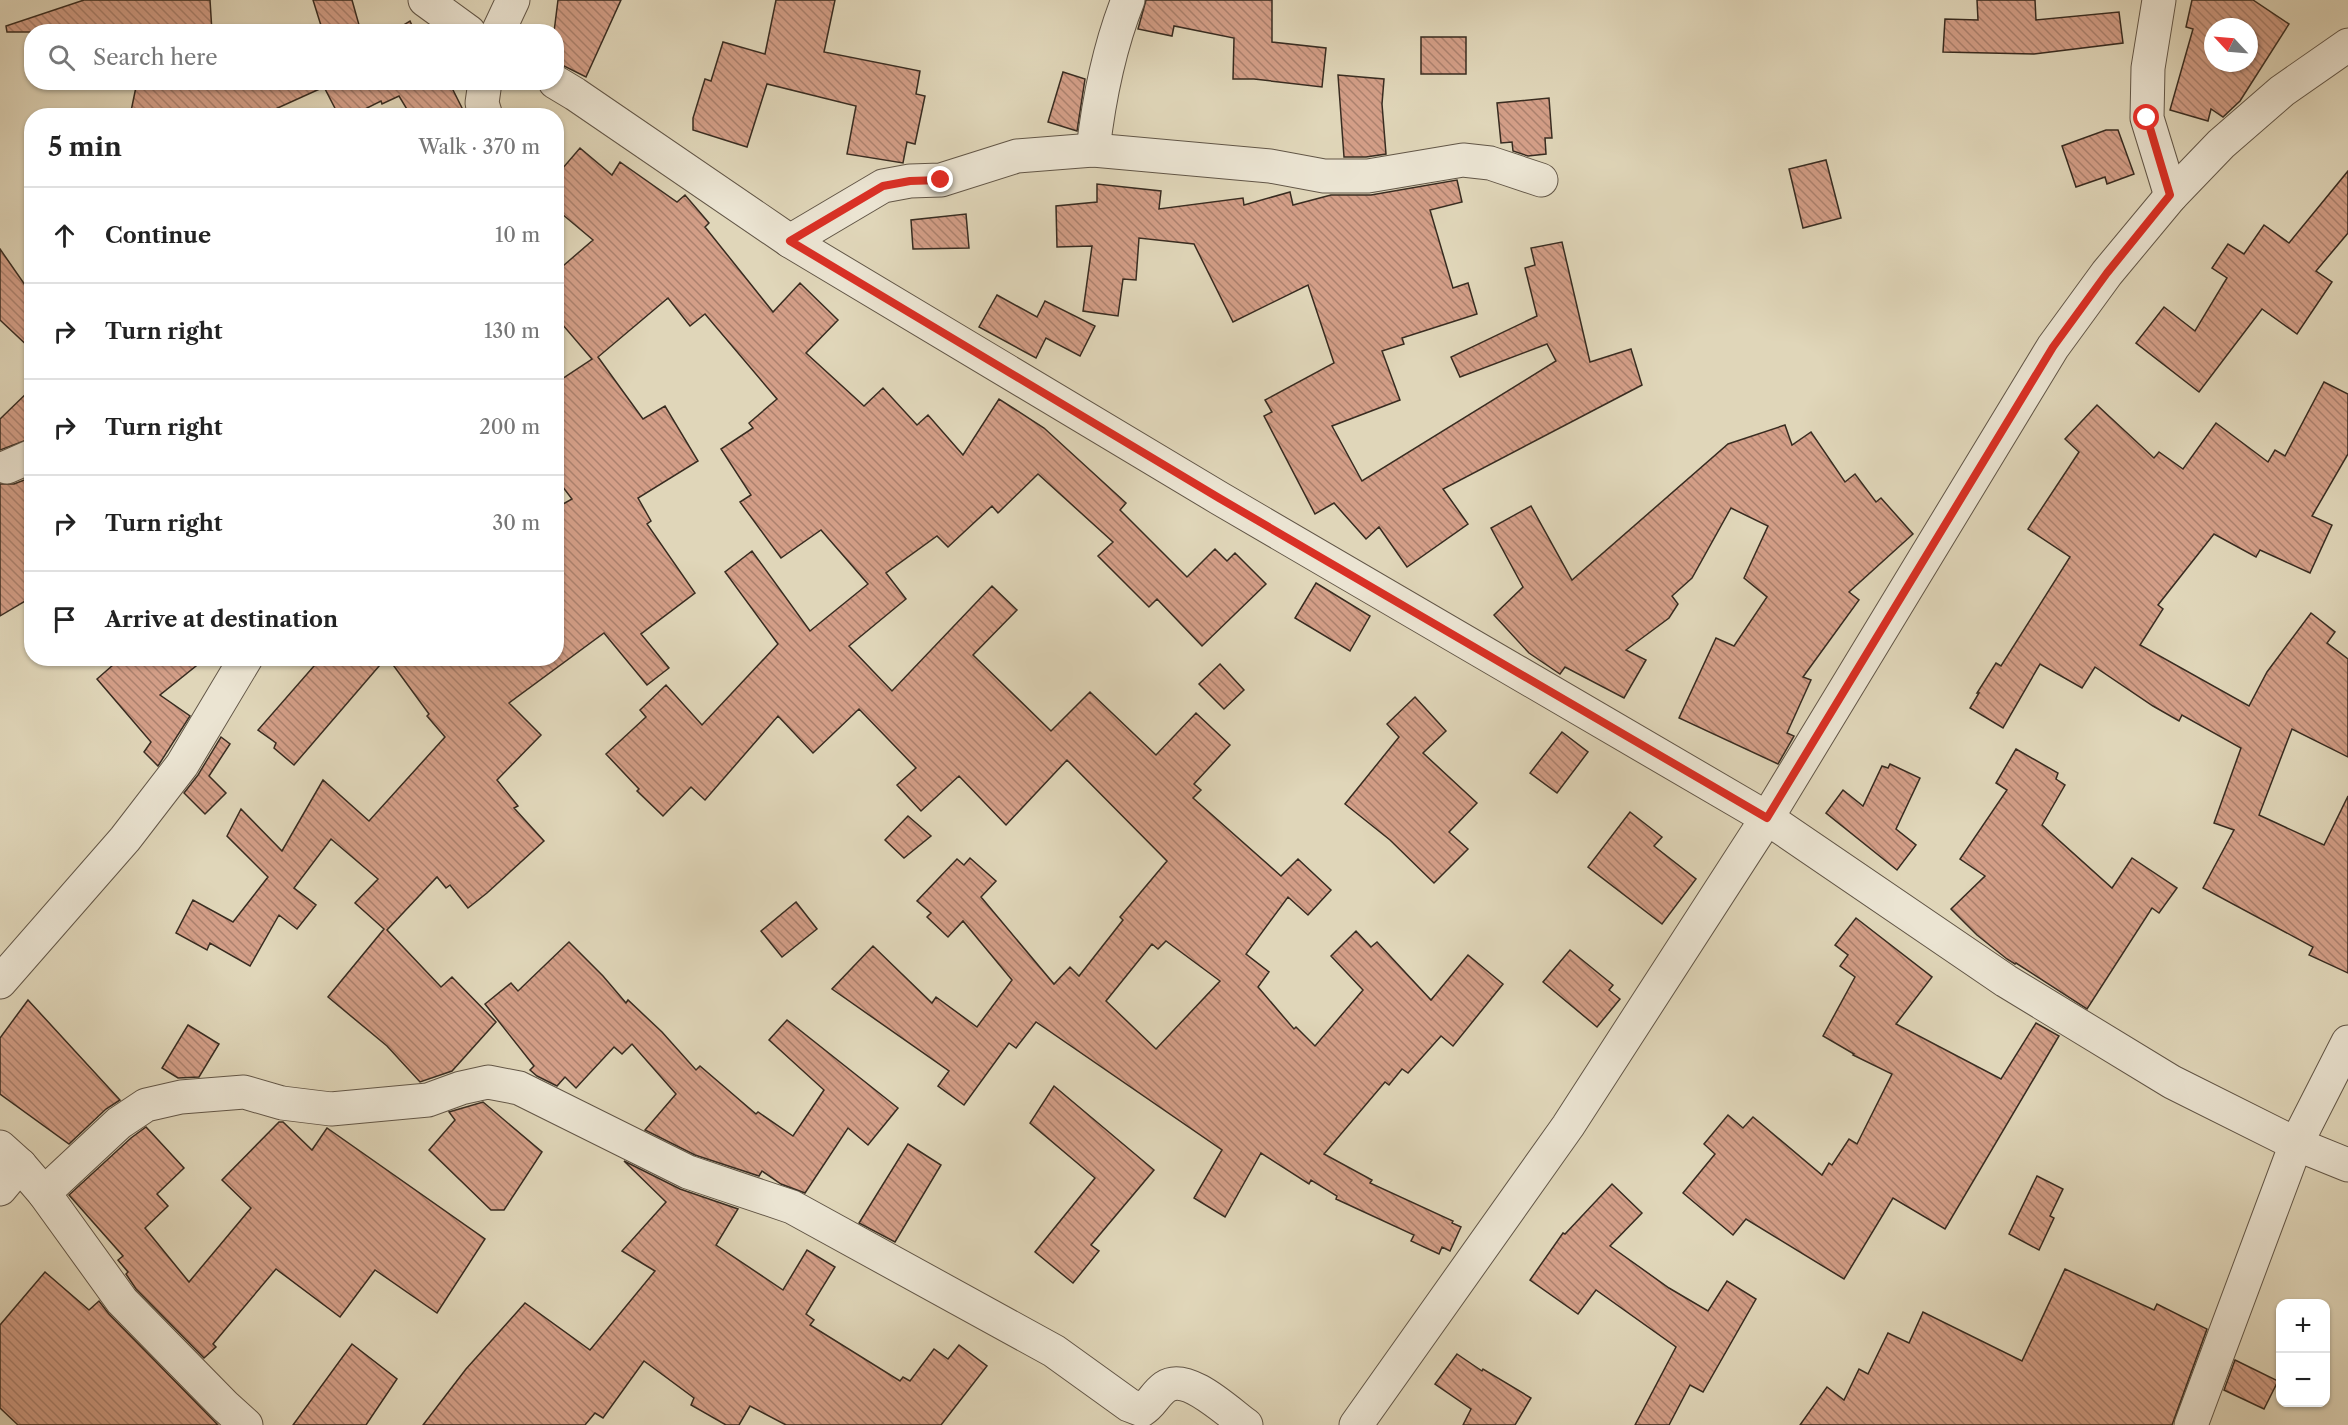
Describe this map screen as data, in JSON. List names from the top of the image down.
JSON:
{
  "north": "top left",
  "page": {
    "search": "Search here",
    "heading": ["5 min", "Walk · 370 m"],
    "list": [
      ["Continue", "10 m"],
      ["Turn right", "130 m"],
      ["Turn right", "200 m"],
      ["Turn right", "30 m"],
      "Arrive at destination"
    ],
    "map_buttons": ["+", "−"]
  }
}
